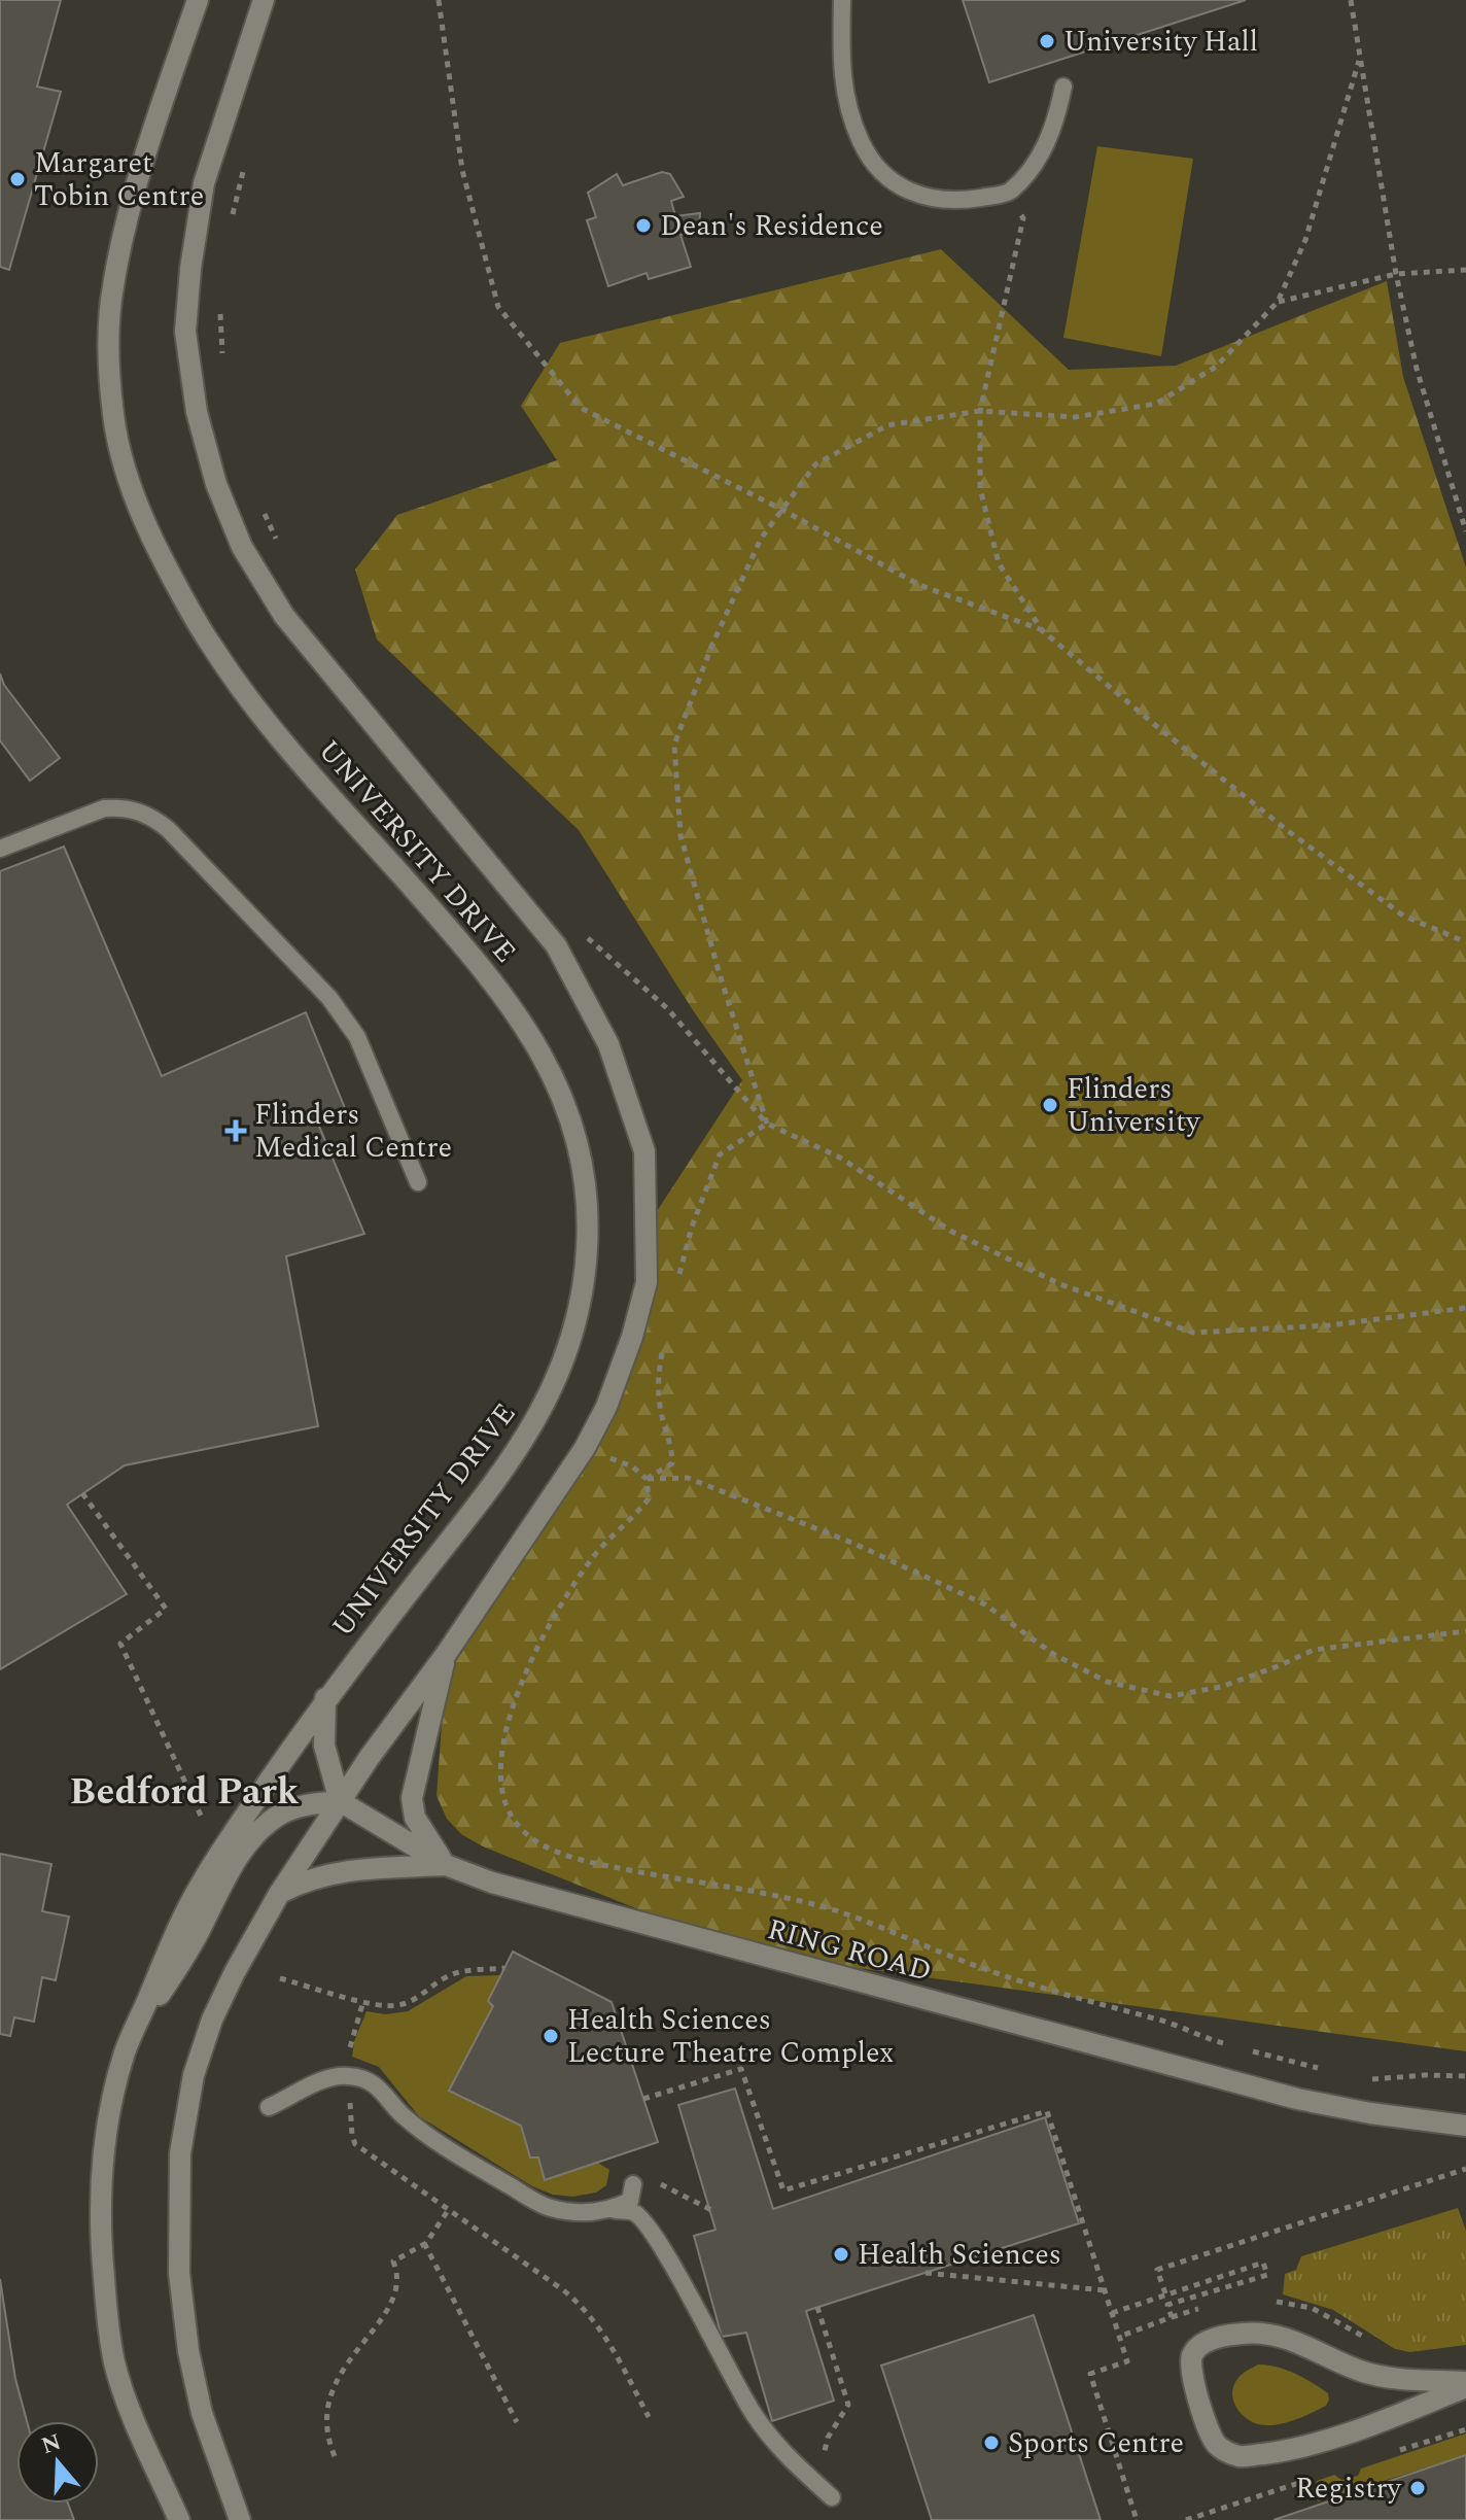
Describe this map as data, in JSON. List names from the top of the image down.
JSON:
{
  "streets": {
    "street": ["UNIVERSITY DRIVE", "RING ROAD"]
  },
  "crossings": [
    ["UNIVERSITY DRIVE", "RING ROAD"]
  ],
  "districts": ["Bedford Park"],
  "places": {
    "other": [
      "University Hall",
      "Margaret Tobin Centre",
      "Dean's Residence",
      "Flinders University",
      "Health Sciences Lecture Theatre Complex",
      "Health Sciences",
      "Sports Centre",
      "Registry"
    ],
    "health": ["Flinders Medical Centre"]
  },
  "north": "top"
}
